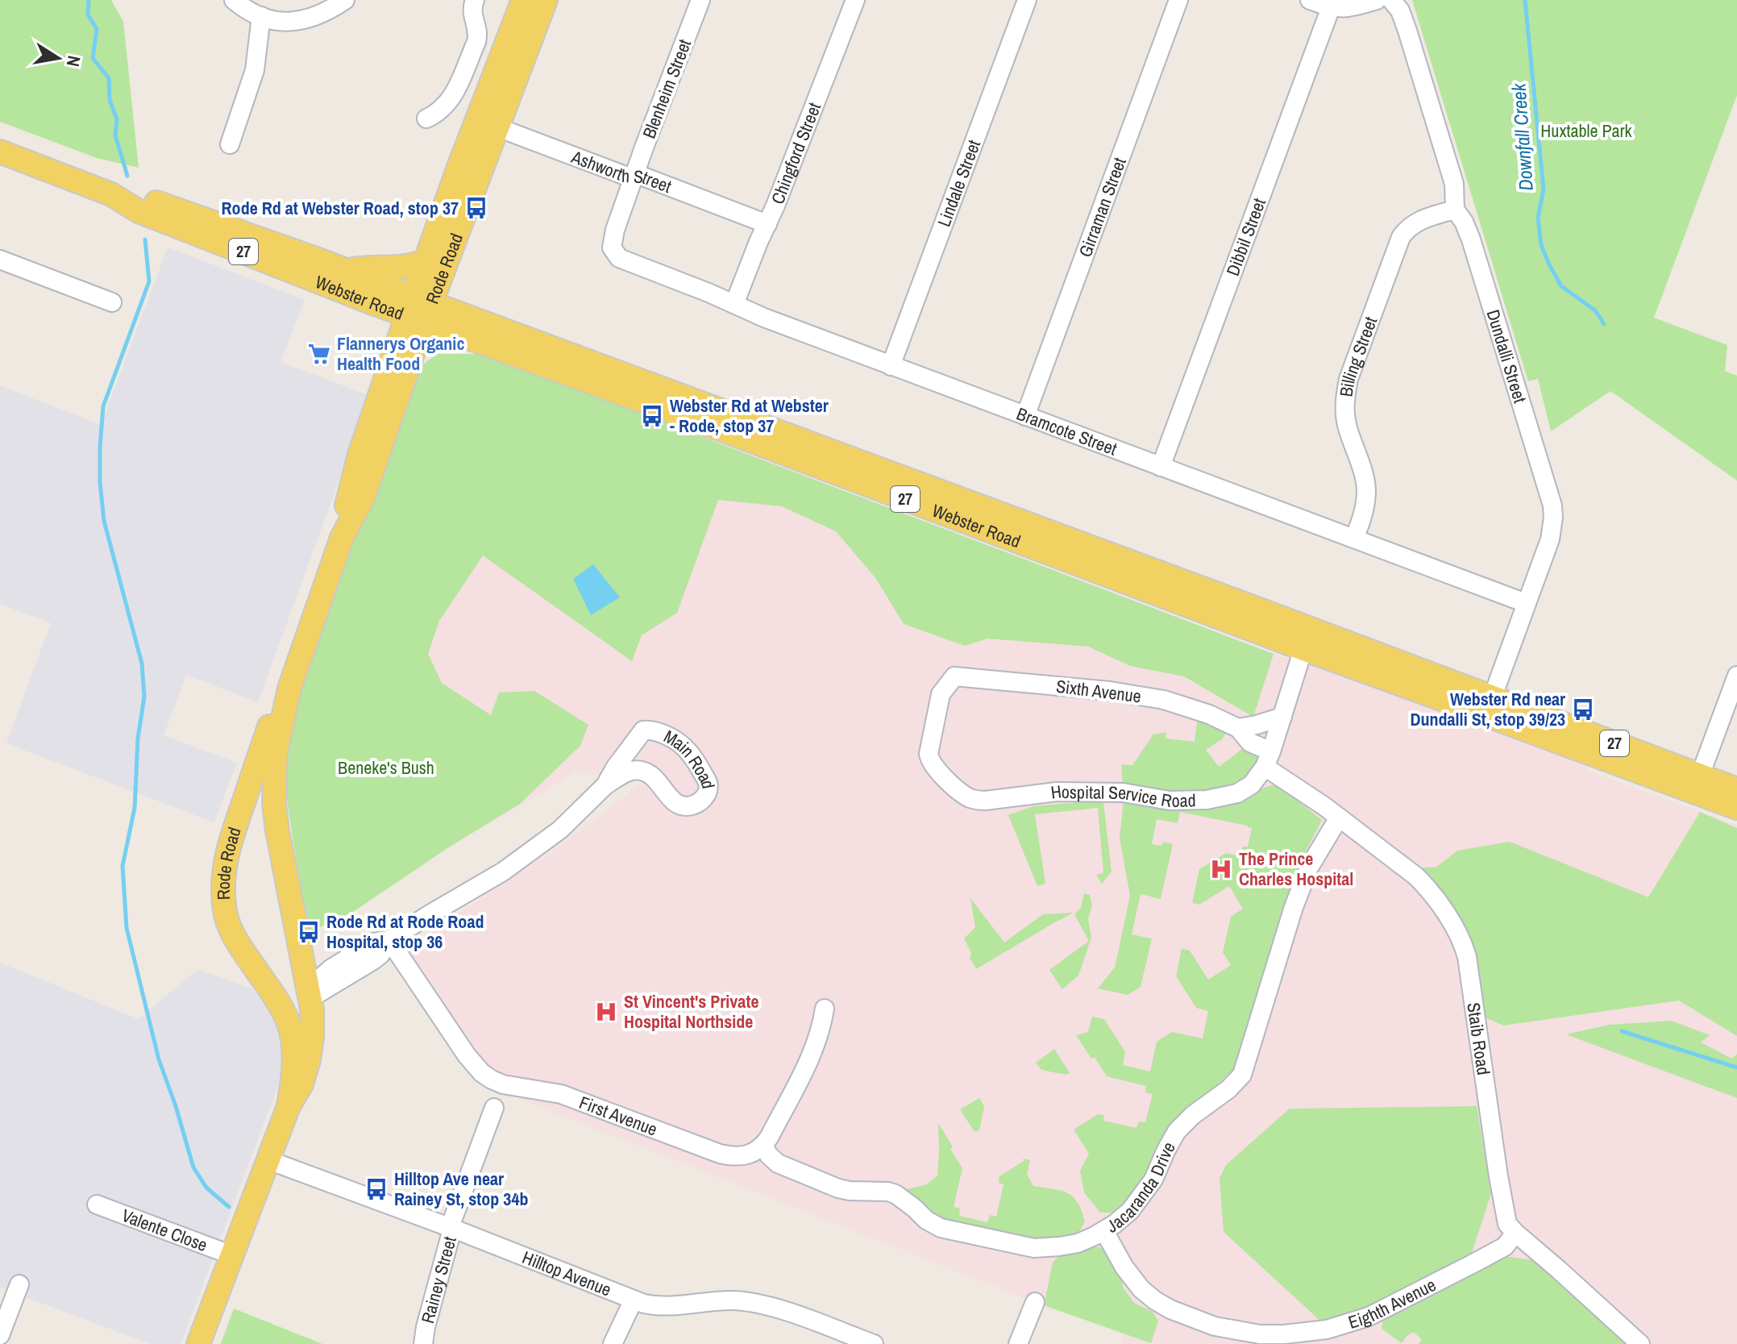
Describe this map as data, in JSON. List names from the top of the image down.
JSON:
{
  "streets": {
    "main road": ["27", "Rode Road", "Webster Road"],
    "street": [
      "Blenheim Street",
      "Chingford Street",
      "Ashworth Street",
      "Lindale Street",
      "Girraman Street",
      "Dibbil Street",
      "Dundalli Street",
      "Billing Street",
      "Bramcote Street",
      "Sixth Avenue",
      "Main Road",
      "Hospital Service Road",
      "Staib Road",
      "First Avenue",
      "Jacaranda Drive",
      "Valente Close",
      "Hilltop Avenue",
      "Rainey Street",
      "Eighth Avenue"
    ]
  },
  "crossings": [
    ["Blenheim Street", "Ashworth Street"],
    ["Blenheim Street", "Bramcote Street"],
    ["Chingford Street", "Ashworth Street"],
    ["Chingford Street", "Bramcote Street"],
    ["Ashworth Street", "Rode Road"],
    ["Lindale Street", "Bramcote Street"],
    ["Girraman Street", "Bramcote Street"],
    ["Dibbil Street", "Bramcote Street"],
    ["Rode Road", "Webster Road"],
    ["Rode Road", "Main Road"],
    ["Rode Road", "Valente Close"],
    ["Rode Road", "Hilltop Avenue"],
    ["Webster Road", "Dundalli Street"],
    ["Webster Road", "Hospital Service Road"],
    ["Dundalli Street", "Billing Street"],
    ["Dundalli Street", "Bramcote Street"],
    ["Billing Street", "Bramcote Street"],
    ["Sixth Avenue", "Hospital Service Road"],
    ["Sixth Avenue", "Staib Road"],
    ["Main Road", "First Avenue"],
    ["Hospital Service Road", "Staib Road"],
    ["Staib Road", "Jacaranda Drive"],
    ["Staib Road", "Eighth Avenue"],
    ["First Avenue", "Jacaranda Drive"],
    ["Jacaranda Drive", "Eighth Avenue"],
    ["Hilltop Avenue", "Rainey Street"]
  ],
  "water": ["Downfall Creek"],
  "parks": ["Huxtable Park", "Beneke's Bush"],
  "places": {
    "bus stop": [
      "Rode Rd at Webster Road, stop 37",
      "Webster Rd at Webster - Rode, stop 37",
      "Webster Rd near Dundalli St, stop 39/23",
      "Rode Rd at Rode Road Hospital, stop 36",
      "Hilltop Ave near Rainey St, stop 34b"
    ],
    "supermarket": ["Flannerys Organic Health Food"],
    "hospital": ["The Prince Charles Hospital", "St Vincent's Private Hospital Northside"]
  },
  "north": "right"
}
